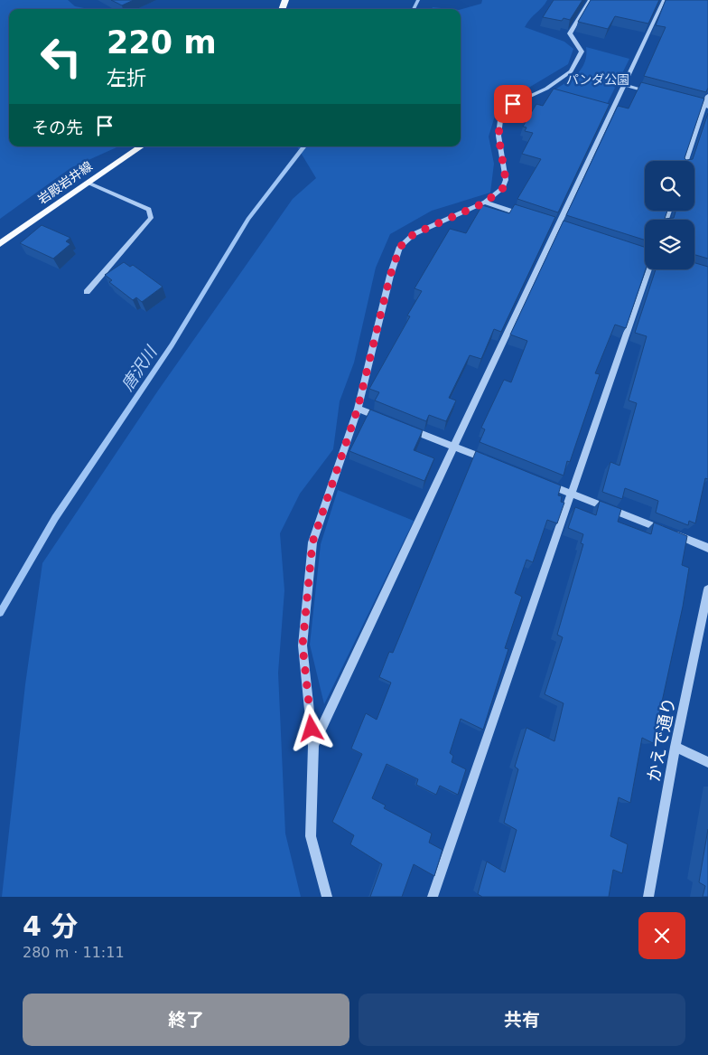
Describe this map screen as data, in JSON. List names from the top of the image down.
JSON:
{
  "streets": {
    "main road": ["岩殿岩井線"],
    "street": ["かえで通り"]
  },
  "water": ["唐沢川"],
  "parks": ["パンダ公園"],
  "page": {
    "turn": ["220 m", "左折"],
    "then": "その先",
    "heading": ["4 分", "280 m · 11:11"],
    "buttons": ["終了", "共有"]
  }
}
